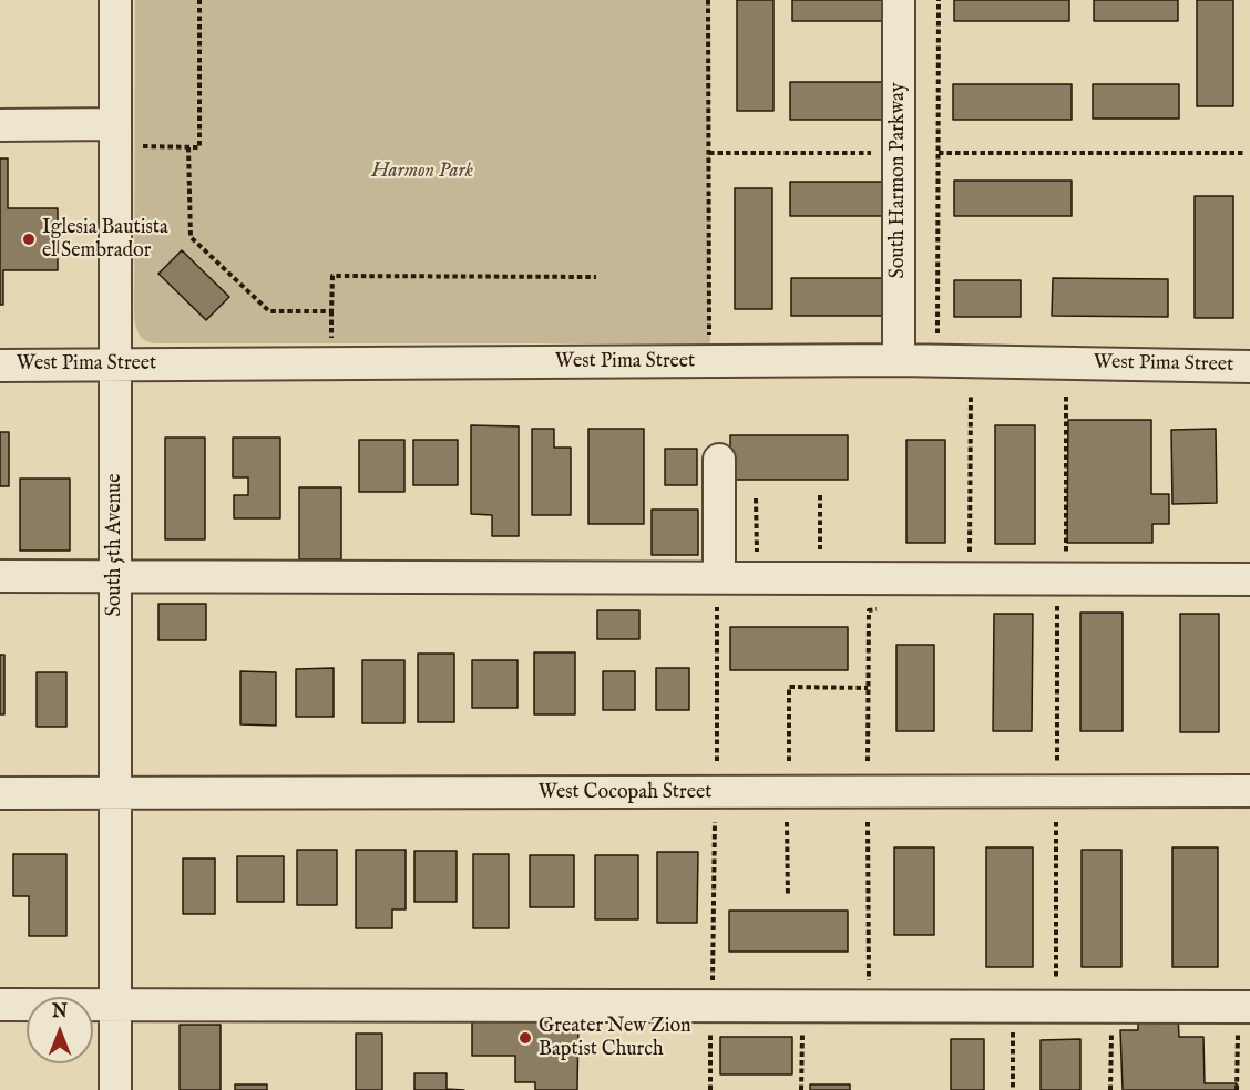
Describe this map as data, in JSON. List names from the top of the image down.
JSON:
{
  "streets": {
    "street": [
      "South Harmon Parkway",
      "West Pima Street",
      "South 5th Avenue",
      "West Cocopah Street"
    ]
  },
  "crossings": [
    ["South Harmon Parkway", "West Pima Street"],
    ["West Pima Street", "South 5th Avenue"],
    ["South 5th Avenue", "West Cocopah Street"]
  ],
  "parks": ["Harmon Park"],
  "places": ["Iglesia Bautista el Sembrador", "Greater New Zion Baptist Church"],
  "north": "top"
}
